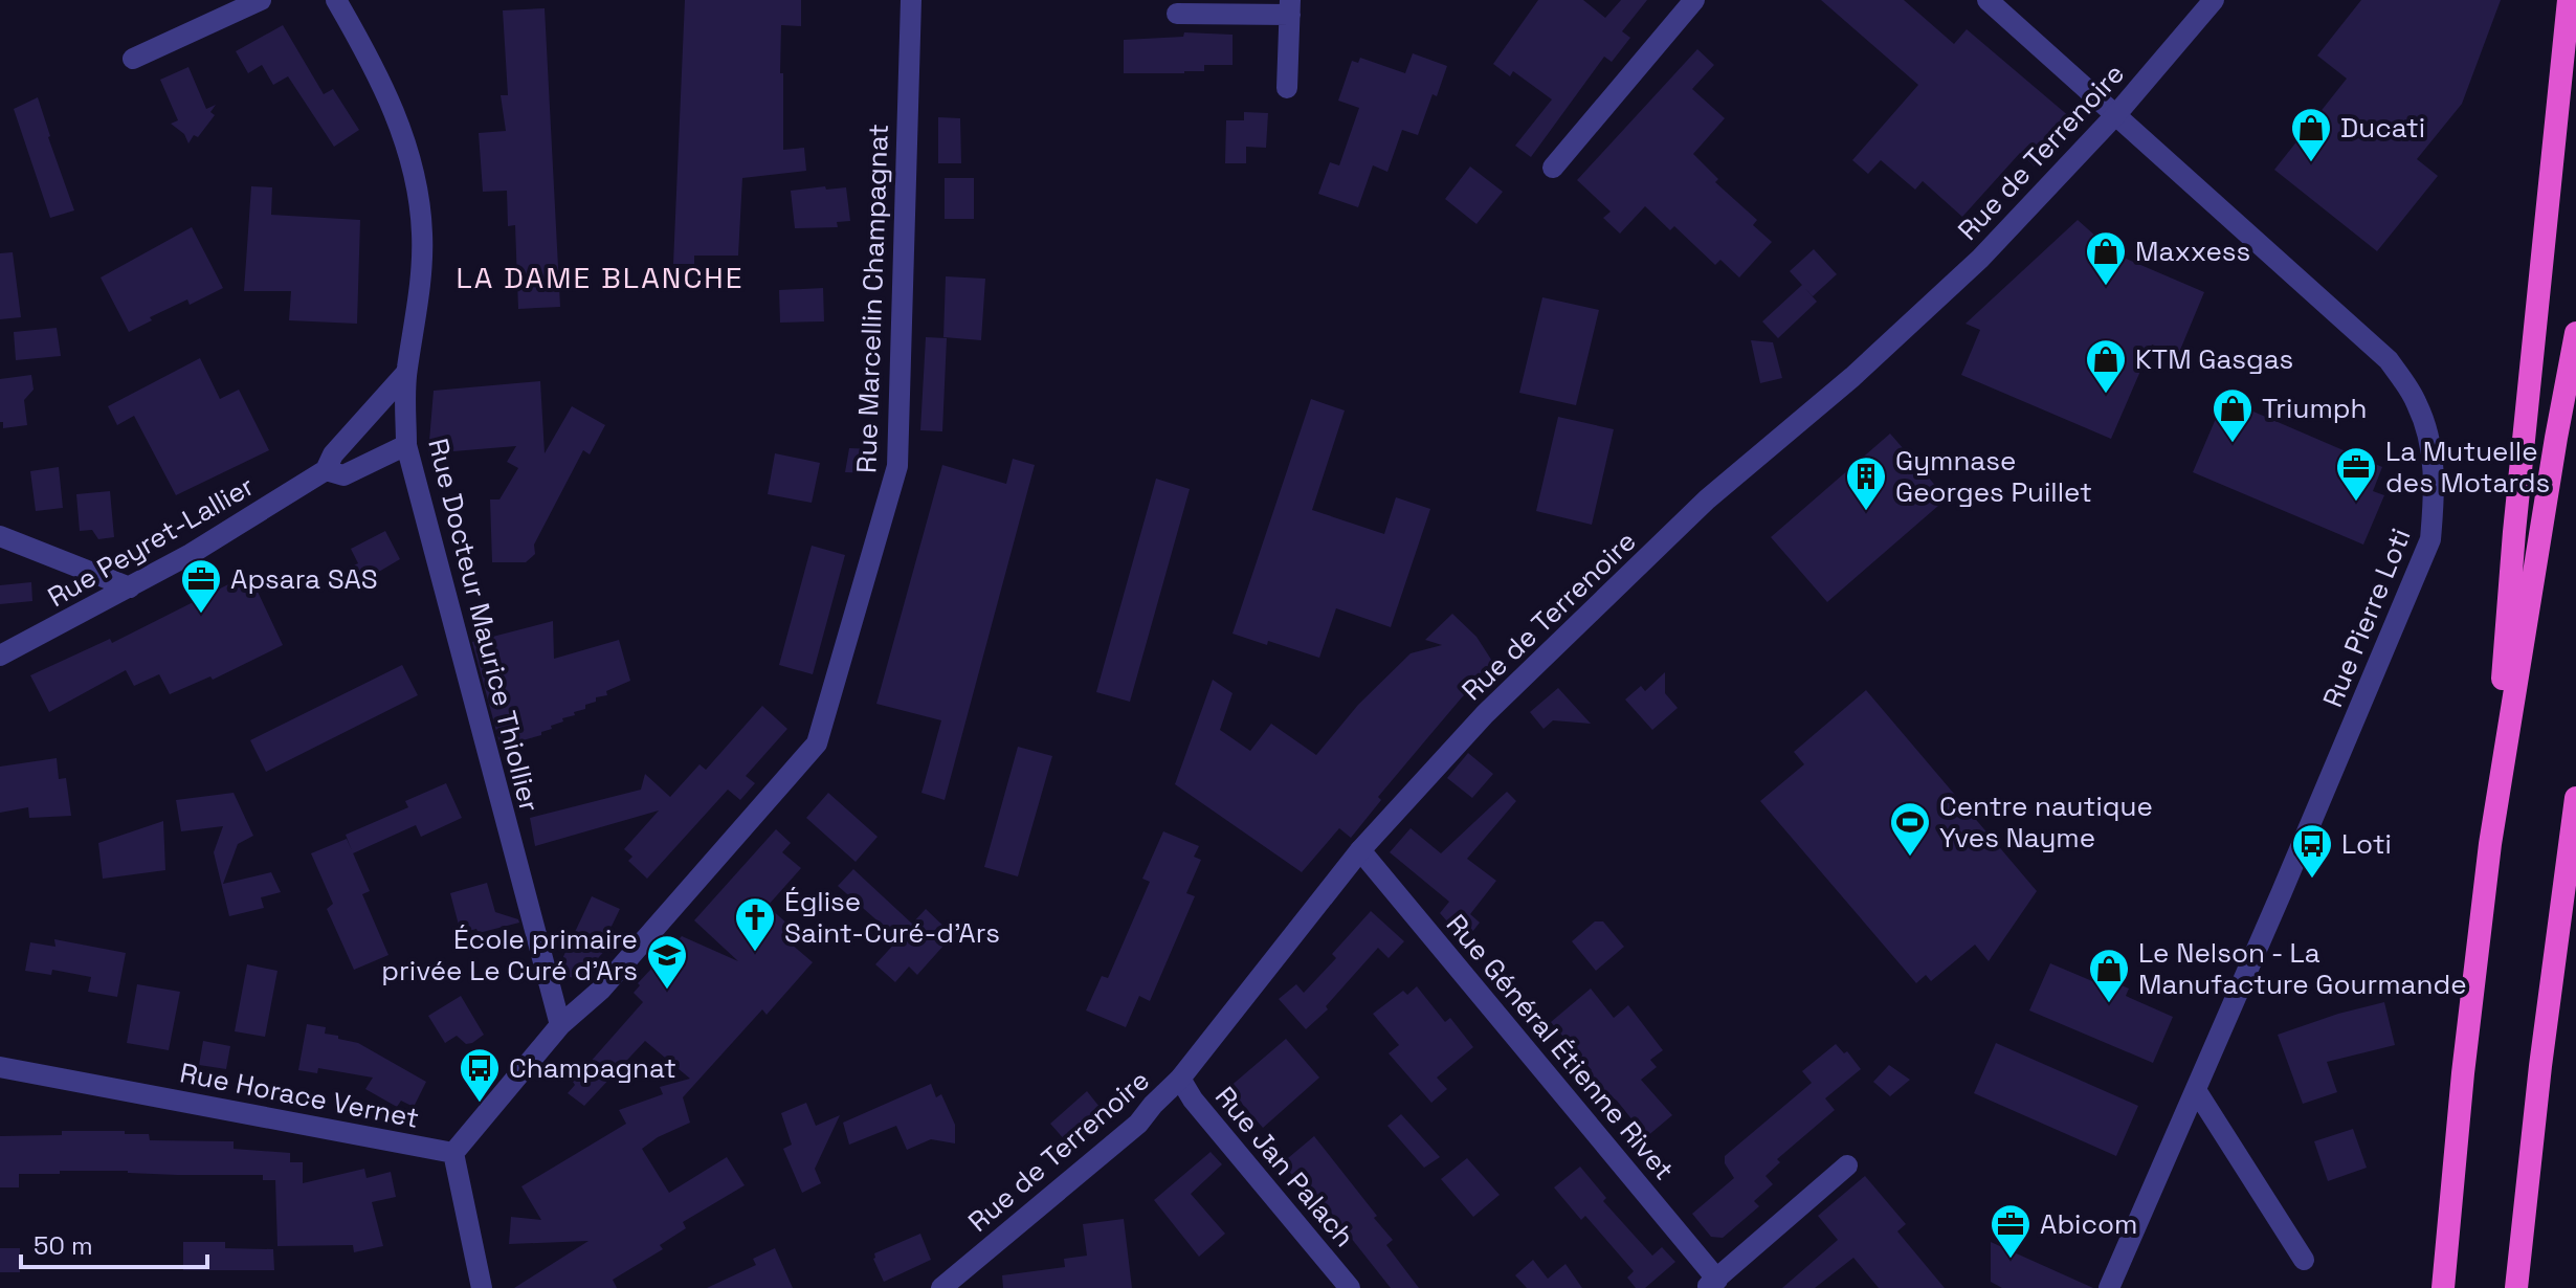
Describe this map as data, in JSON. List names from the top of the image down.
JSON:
{
  "streets": {
    "street": [
      "Rue de Terrenoire",
      "Rue Marcellin Champagnat",
      "Rue Peyret-Lallier",
      "Rue Pierre Loti",
      "Rue Docteur Maurice Thiollier",
      "Rue Général Étienne Rivet",
      "Rue Horace Vernet",
      "Rue Jan Palach"
    ]
  },
  "crossings": [
    ["Rue de Terrenoire", "Rue Pierre Loti"],
    ["Rue de Terrenoire", "Rue Général Étienne Rivet"],
    ["Rue de Terrenoire", "Rue Jan Palach"],
    ["Rue Marcellin Champagnat", "Rue Docteur Maurice Thiollier"],
    ["Rue Marcellin Champagnat", "Rue Horace Vernet"],
    ["Rue Peyret-Lallier", "Rue Docteur Maurice Thiollier"]
  ],
  "districts": ["LA DAME BLANCHE"],
  "places": {
    "shop": [
      "Ducati",
      "Maxxess",
      "KTM Gasgas",
      "Triumph",
      "Le Nelson - La Manufacture Gourmande"
    ],
    "office": ["La Mutuelle des Motards", "Apsara SAS", "Abicom"],
    "building": ["Gymnase Georges Puillet"],
    "sports": ["Centre nautique Yves Nayme"],
    "bus stop": ["Loti", "Champagnat"],
    "church": ["Église Saint-Curé-d'Ars"],
    "school or university": ["École primaire privée Le Curé d'Ars"]
  },
  "scale_bar": "50 m"
}
